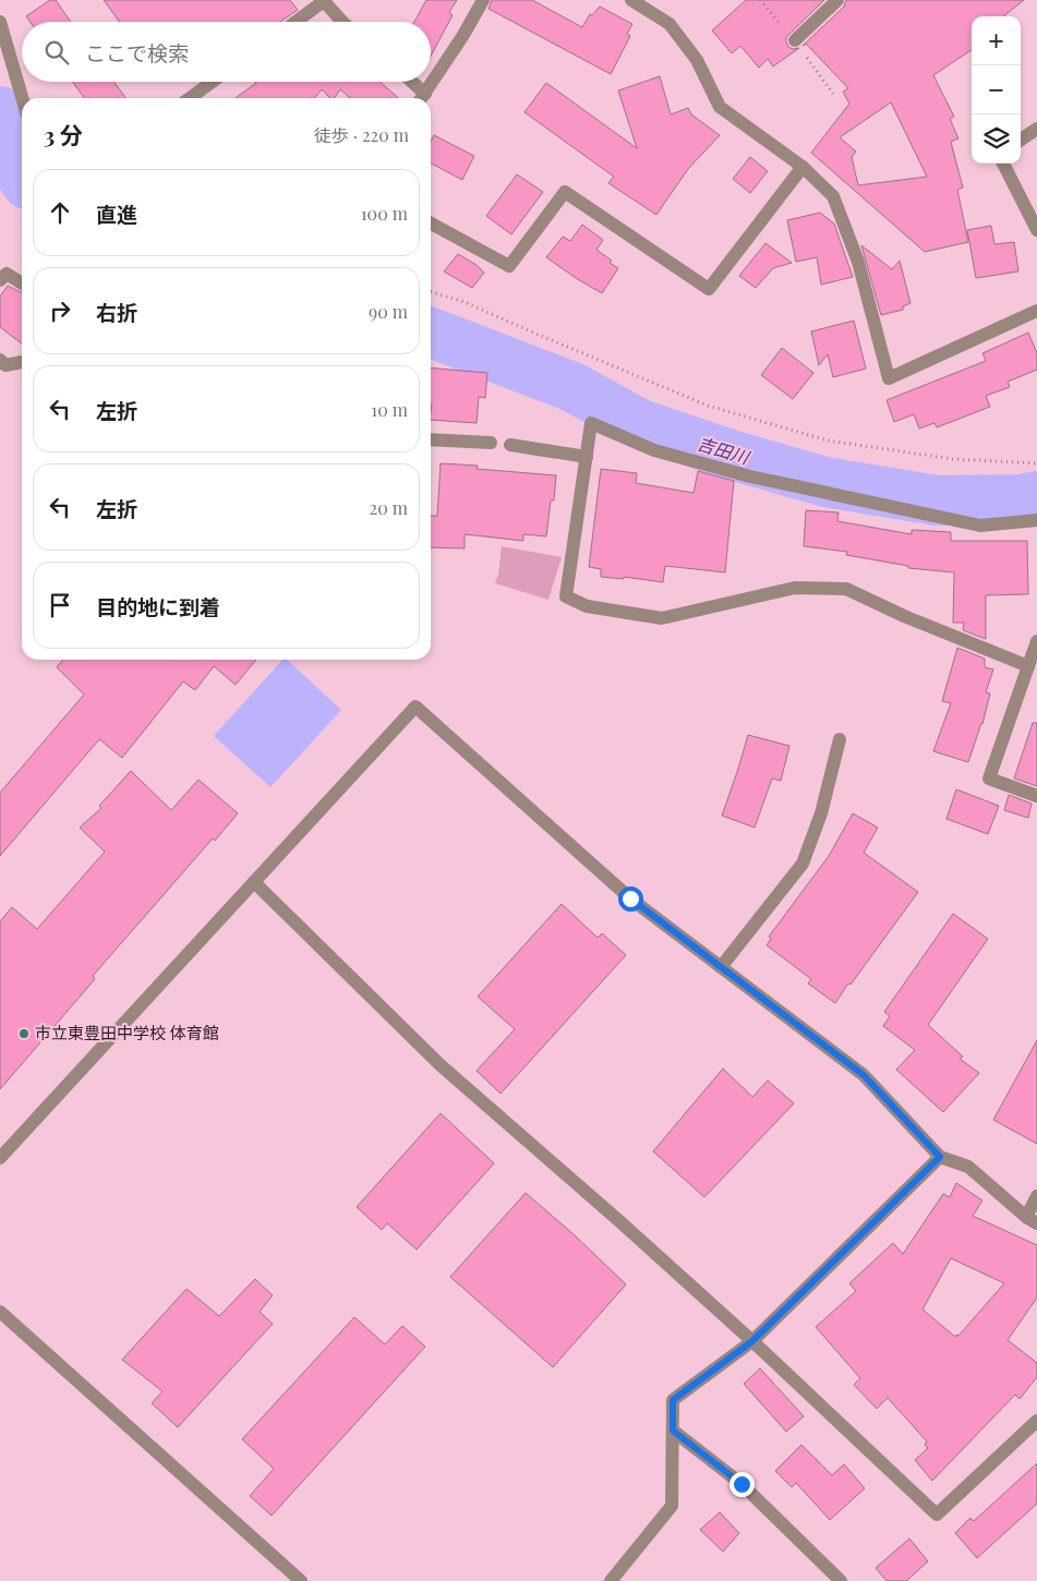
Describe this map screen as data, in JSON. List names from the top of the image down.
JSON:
{
  "water": ["吉田川"],
  "places": ["市立東豊田中学校 体育館"],
  "page": {
    "map_buttons": ["+", "−"],
    "search": "ここで検索",
    "heading": ["3 分", "徒歩 · 220 m"],
    "list": [
      ["直進", "100 m"],
      ["右折", "90 m"],
      ["左折", "10 m"],
      ["左折", "20 m"],
      "目的地に到着"
    ]
  }
}
